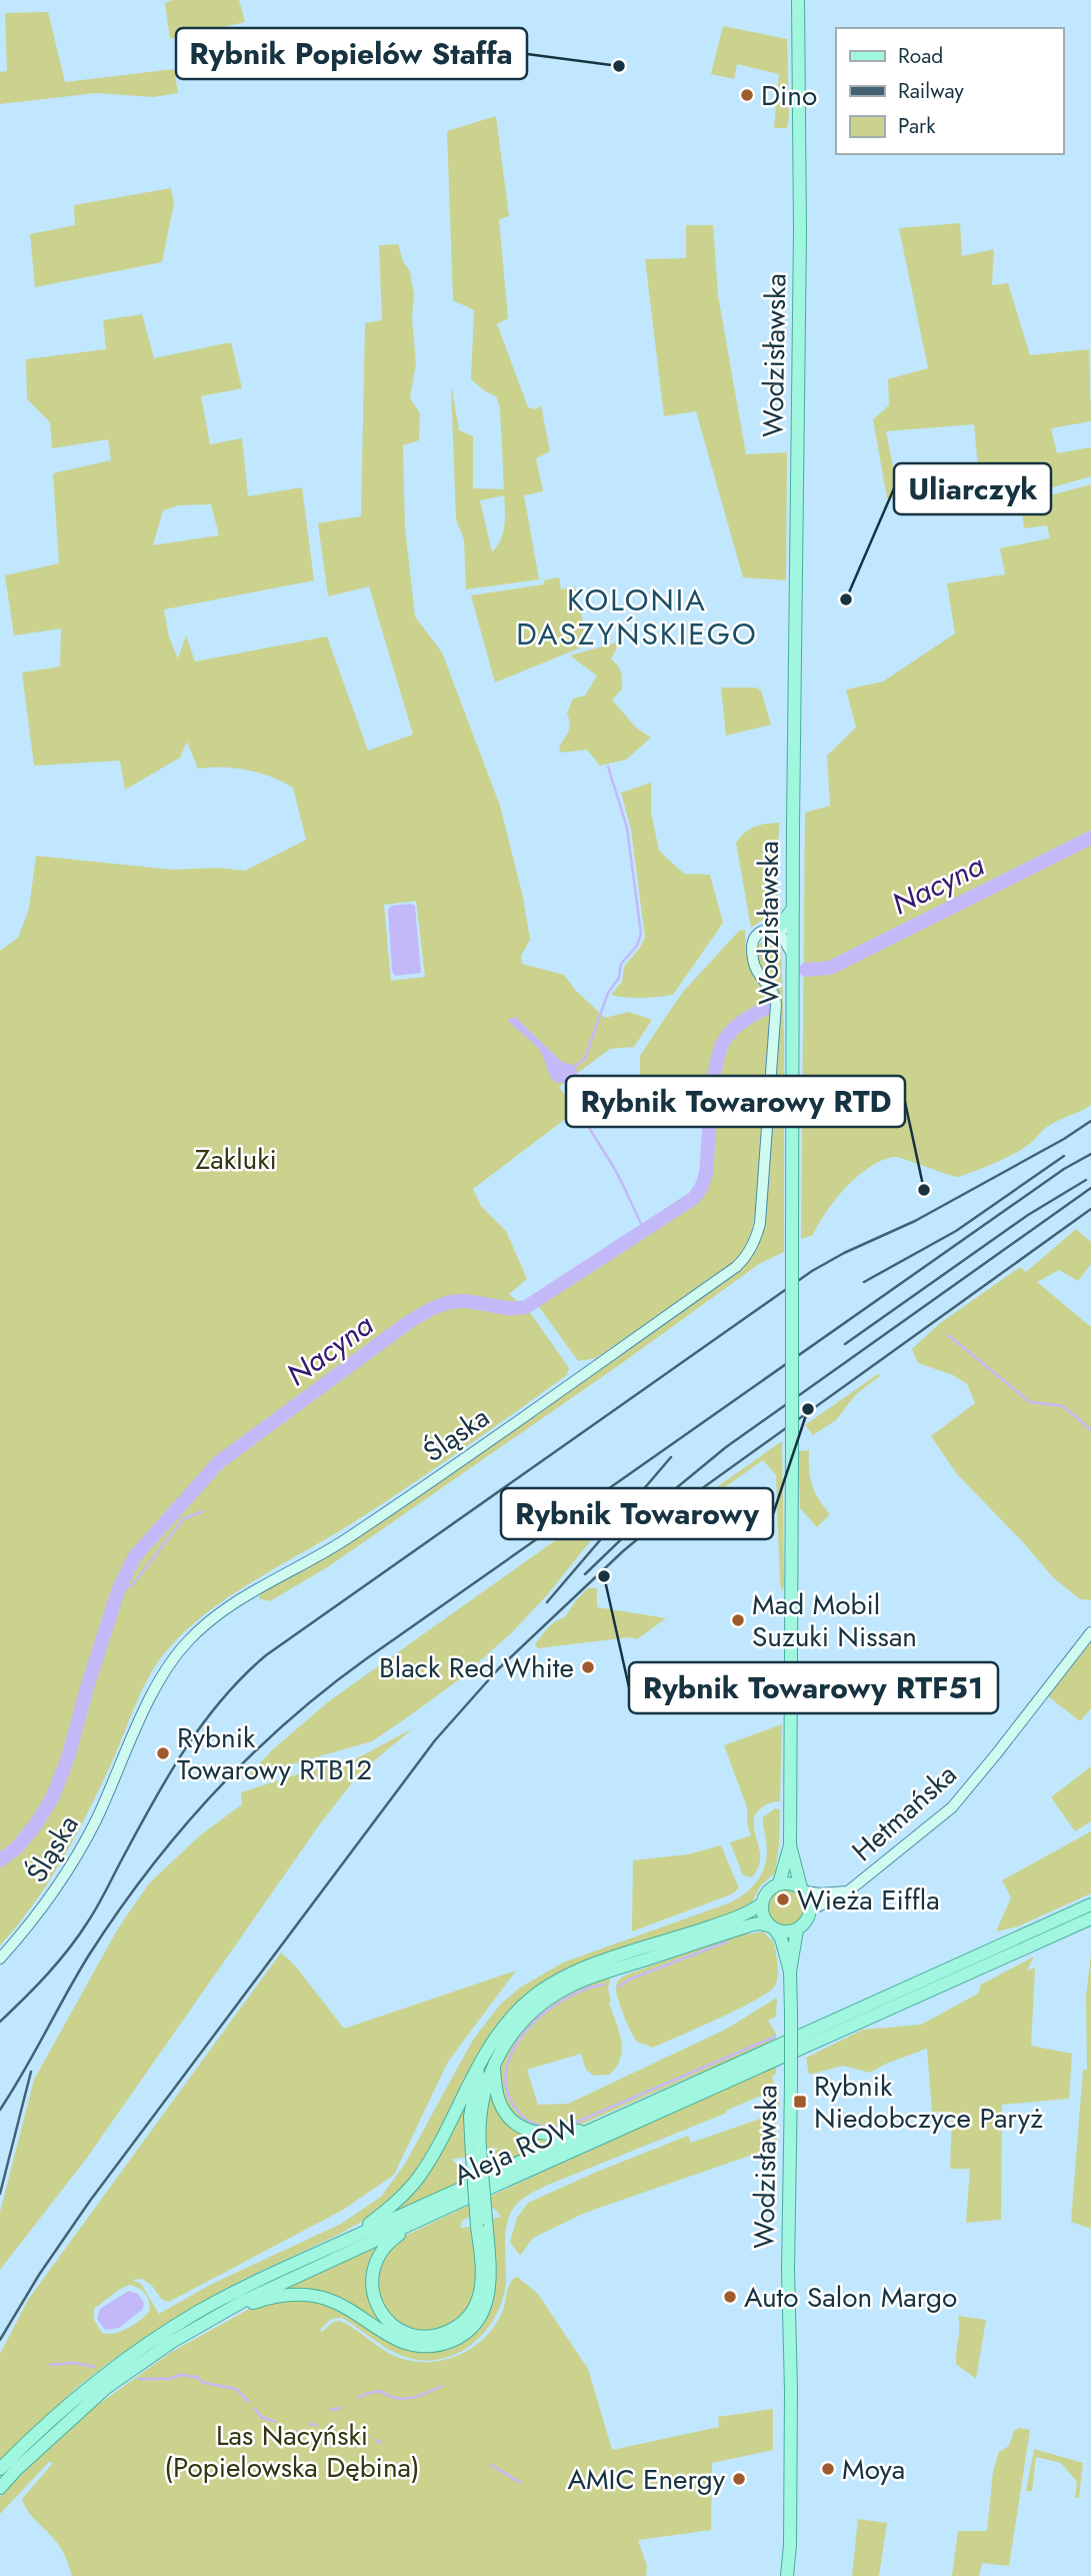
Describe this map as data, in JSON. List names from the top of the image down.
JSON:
{
  "streets": {
    "main road": ["Wodzisławska", "Aleja ROW"],
    "street": ["Śląska", "Hetmańska"]
  },
  "crossings": [
    ["Wodzisławska", "Hetmańska"]
  ],
  "districts": ["KOLONIA DASZYŃSKIEGO"],
  "water": ["Nacyna"],
  "parks": ["Zakluki", "Las Nacyński (Popielowska Dębina)"],
  "places": {
    "other": [
      "Rybnik Popielów Staffa",
      "Dino",
      "Uliarczyk",
      "Rybnik Towarowy RTD",
      "Rybnik Towarowy",
      "Rybnik Towarowy RTF51",
      "Mad Mobil Suzuki Nissan",
      "Black Red White",
      "Rybnik Towarowy RTB12",
      "Wieża Eiffla",
      "Auto Salon Margo",
      "Moya",
      "AMIC Energy"
    ],
    "transit": ["Rybnik Niedobczyce Paryż"]
  },
  "legend": ["Road", "Railway", "Park"]
}
